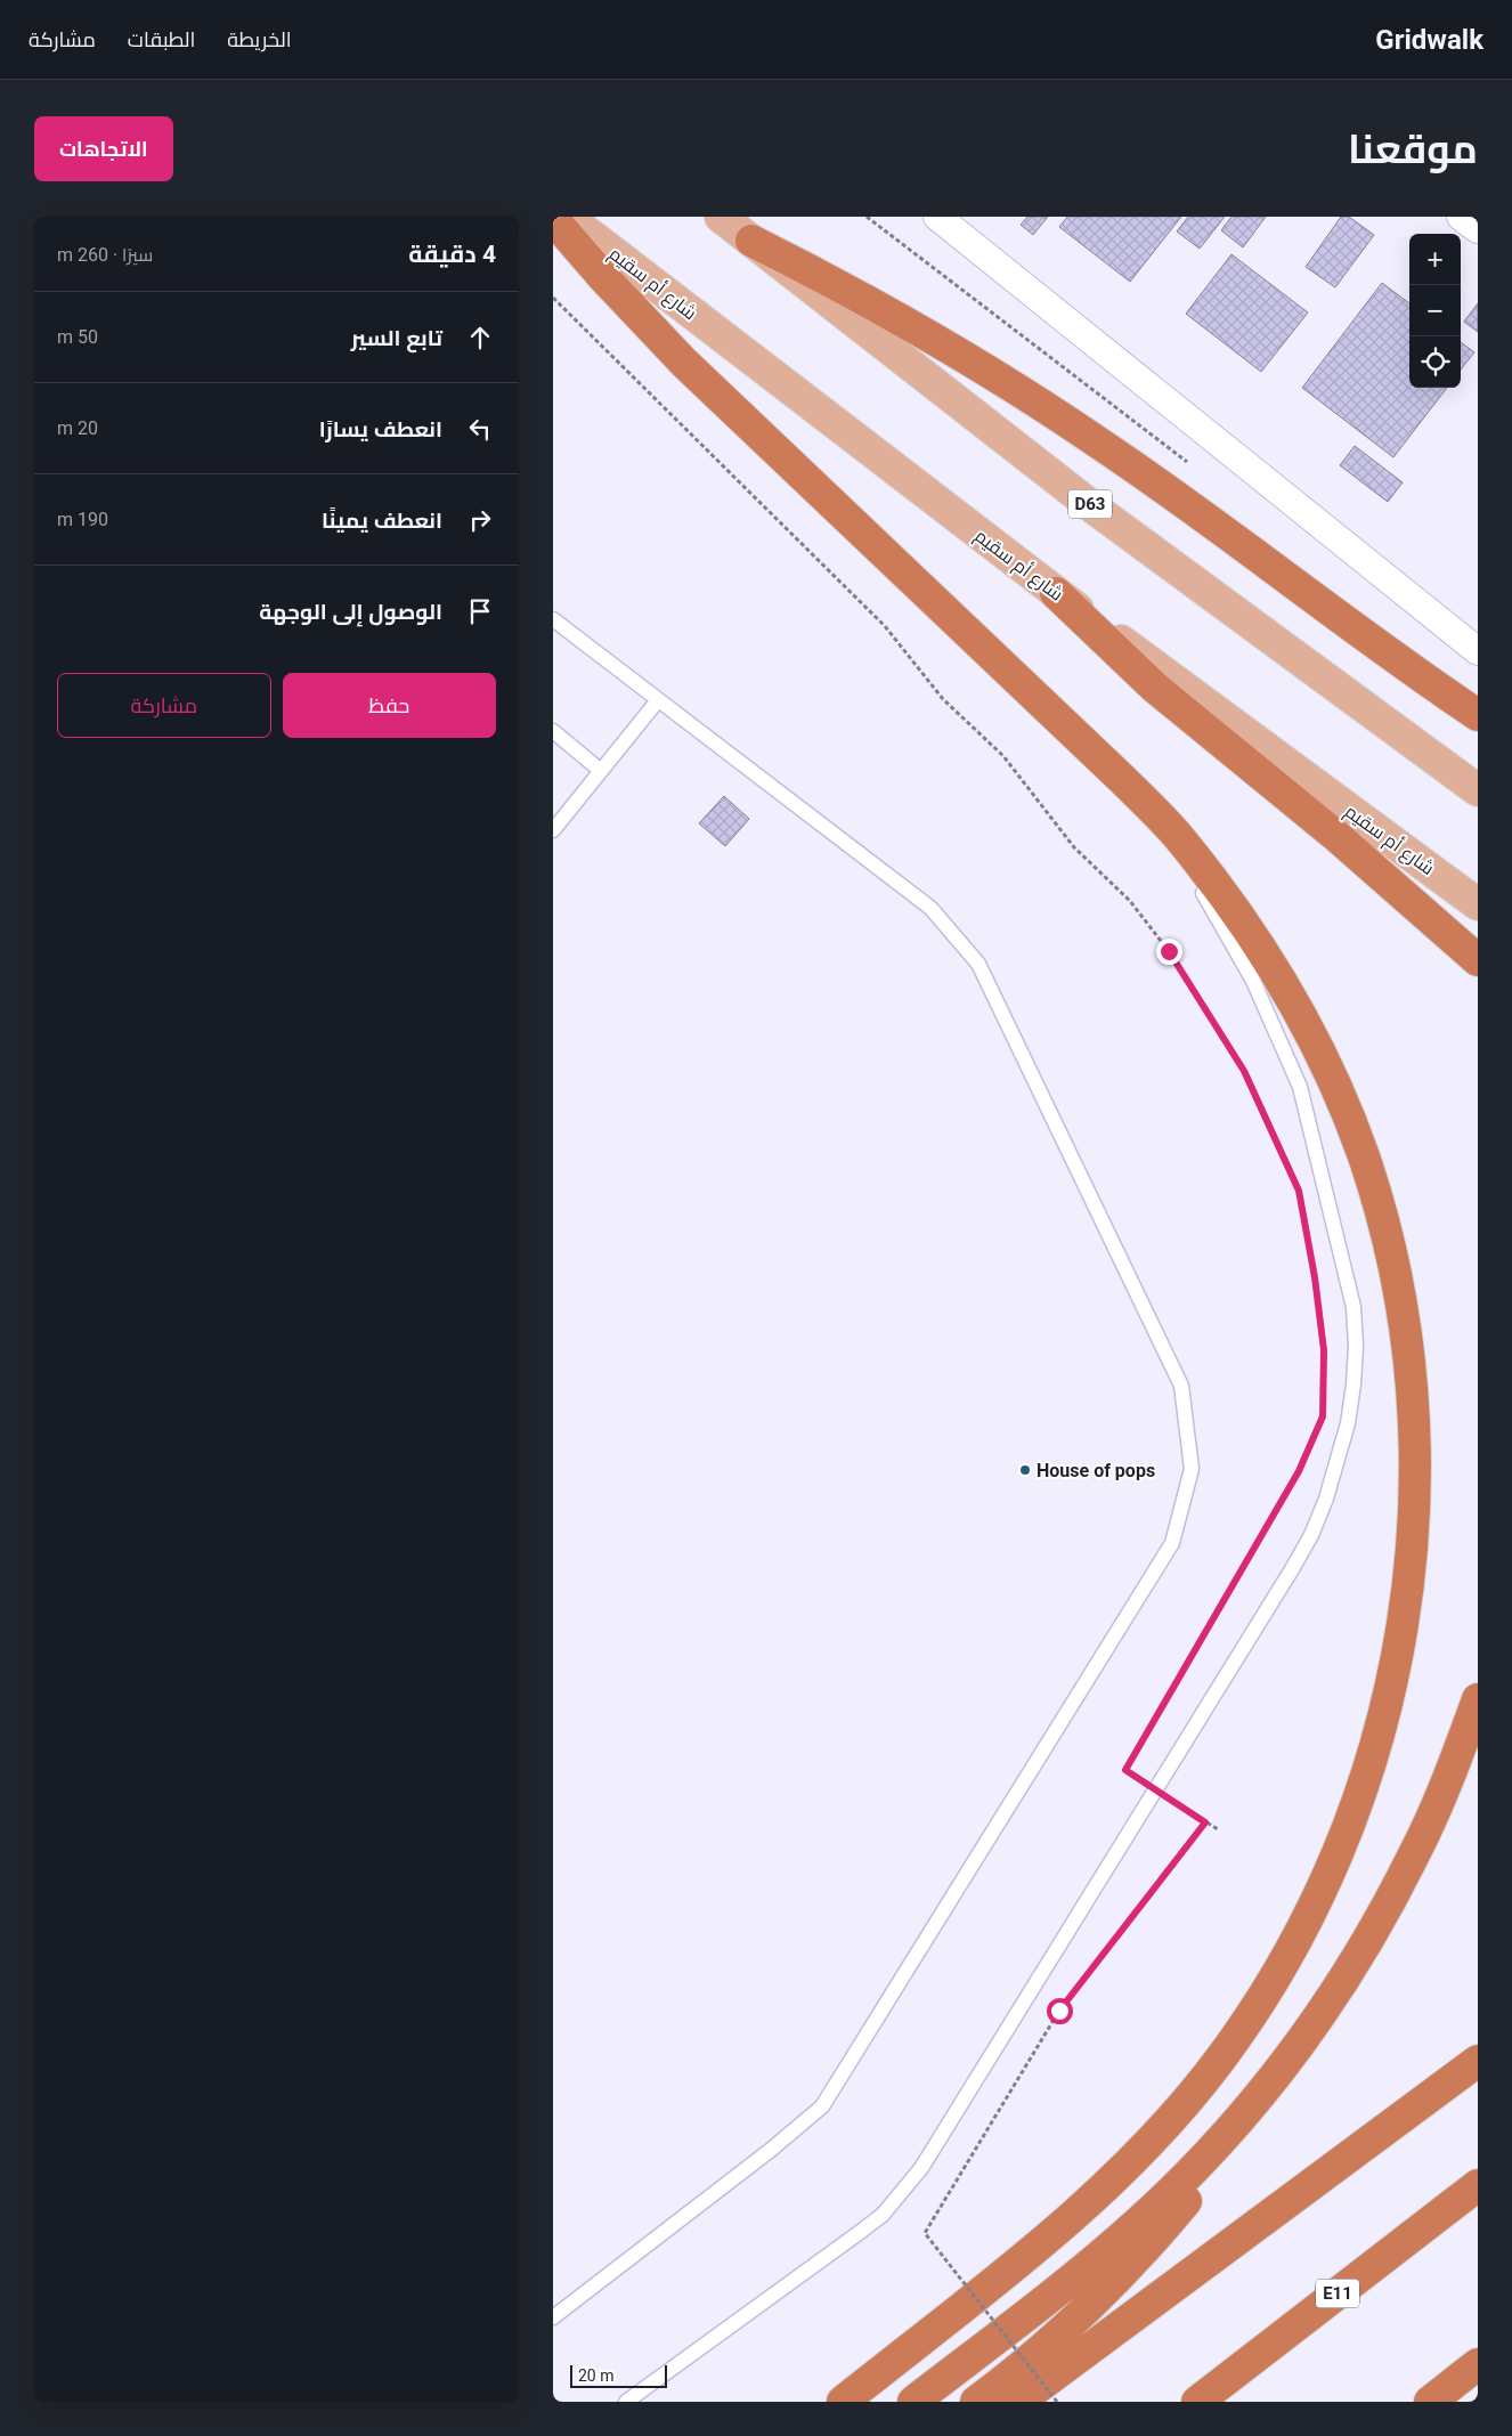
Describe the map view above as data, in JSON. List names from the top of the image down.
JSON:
{
  "streets": {
    "highway": ["E11"],
    "main road": ["شارع أم سقيم", "D63"]
  },
  "places": ["House of pops"],
  "scale_bar": "20 m",
  "page": {
    "header": "Gridwalk",
    "nav": ["الخريطة", "الطبقات", "مشاركة"],
    "title": "موقعنا",
    "buttons": [
      "الاتجاهات",
      ["حفظ", "مشاركة"]
    ],
    "heading": ["4 دقيقة", "سيرًا · 260 m"],
    "map_buttons": ["+", "−"],
    "list": [
      ["تابع السير", "50 m"],
      ["انعطف يسارًا", "20 m"],
      ["انعطف يمينًا", "190 m"],
      "الوصول إلى الوجهة"
    ],
    "scale": "20 m"
  }
}
